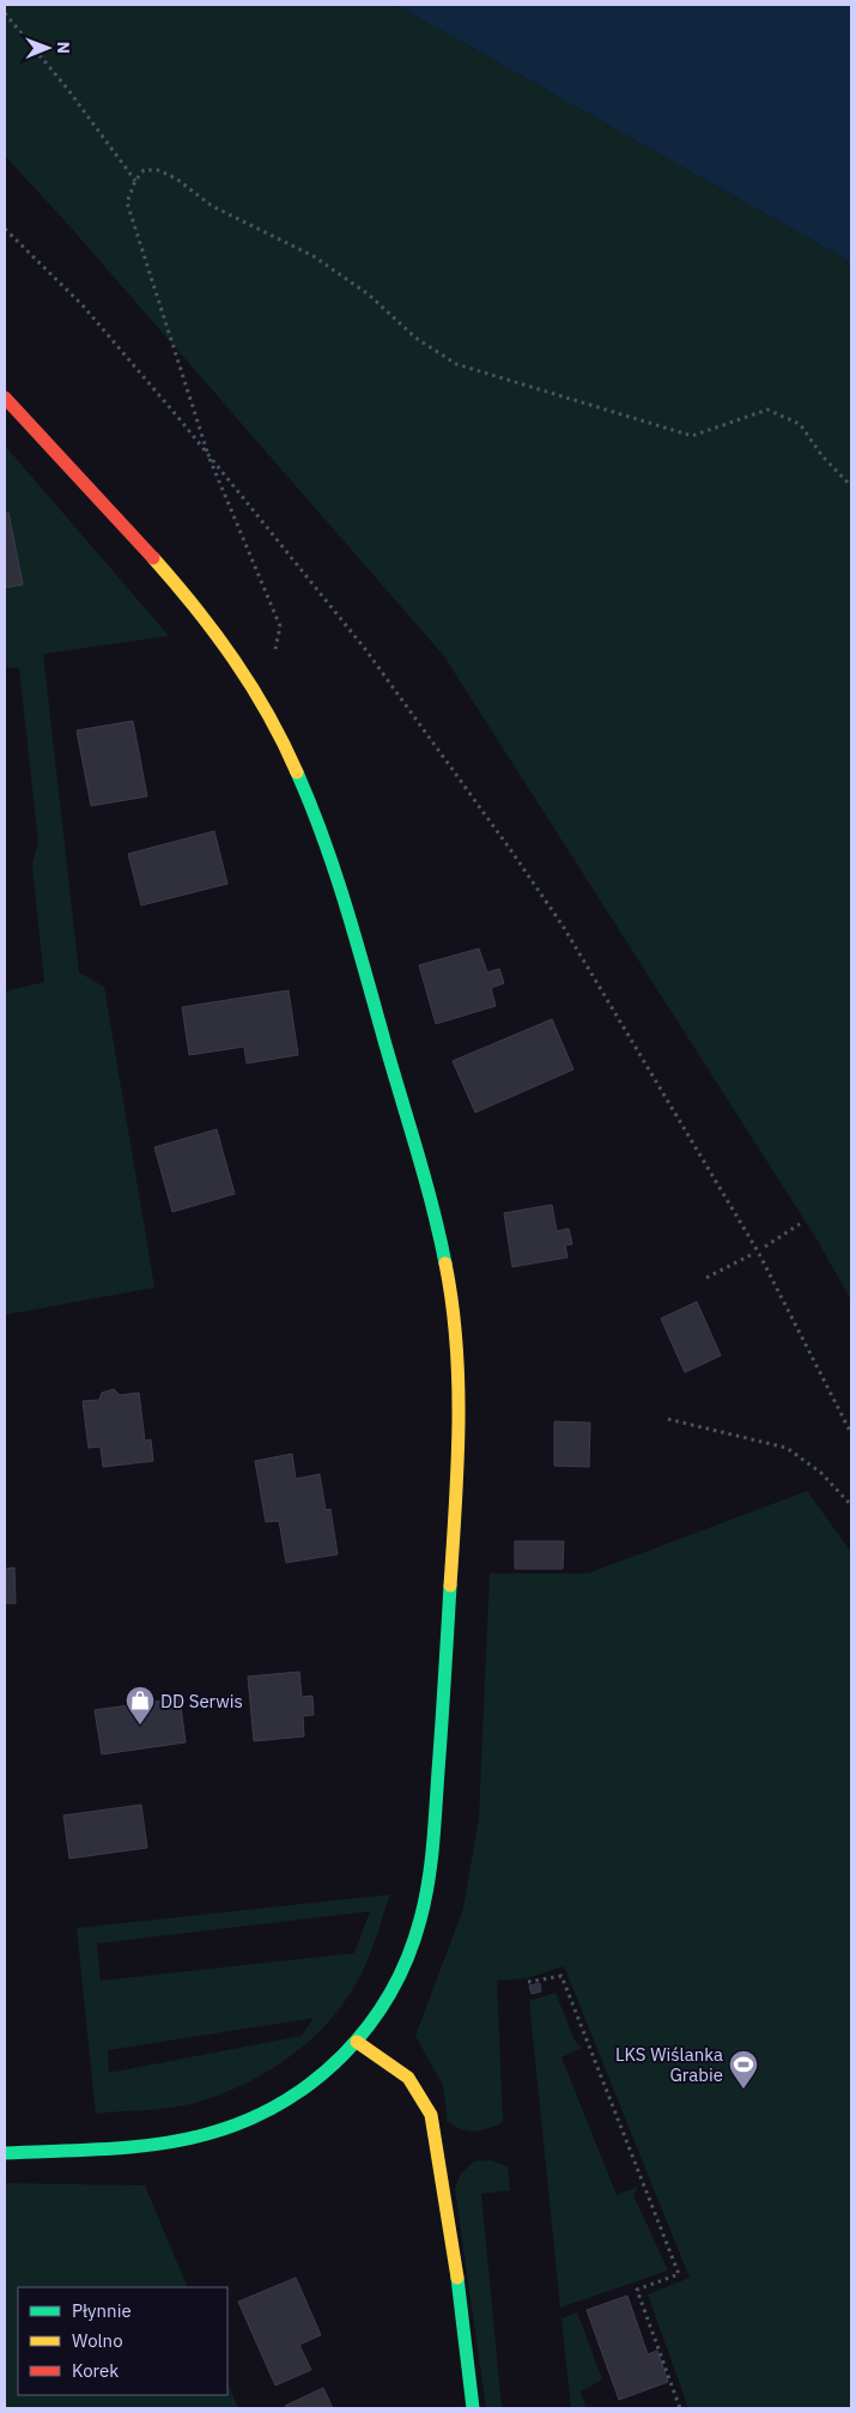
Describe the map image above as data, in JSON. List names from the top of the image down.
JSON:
{
  "places": {
    "shop": ["DD Serwis"],
    "sports": ["LKS Wiślanka Grabie"]
  },
  "legend": ["Płynnie", "Wolno", "Korek"],
  "north": "right"
}
